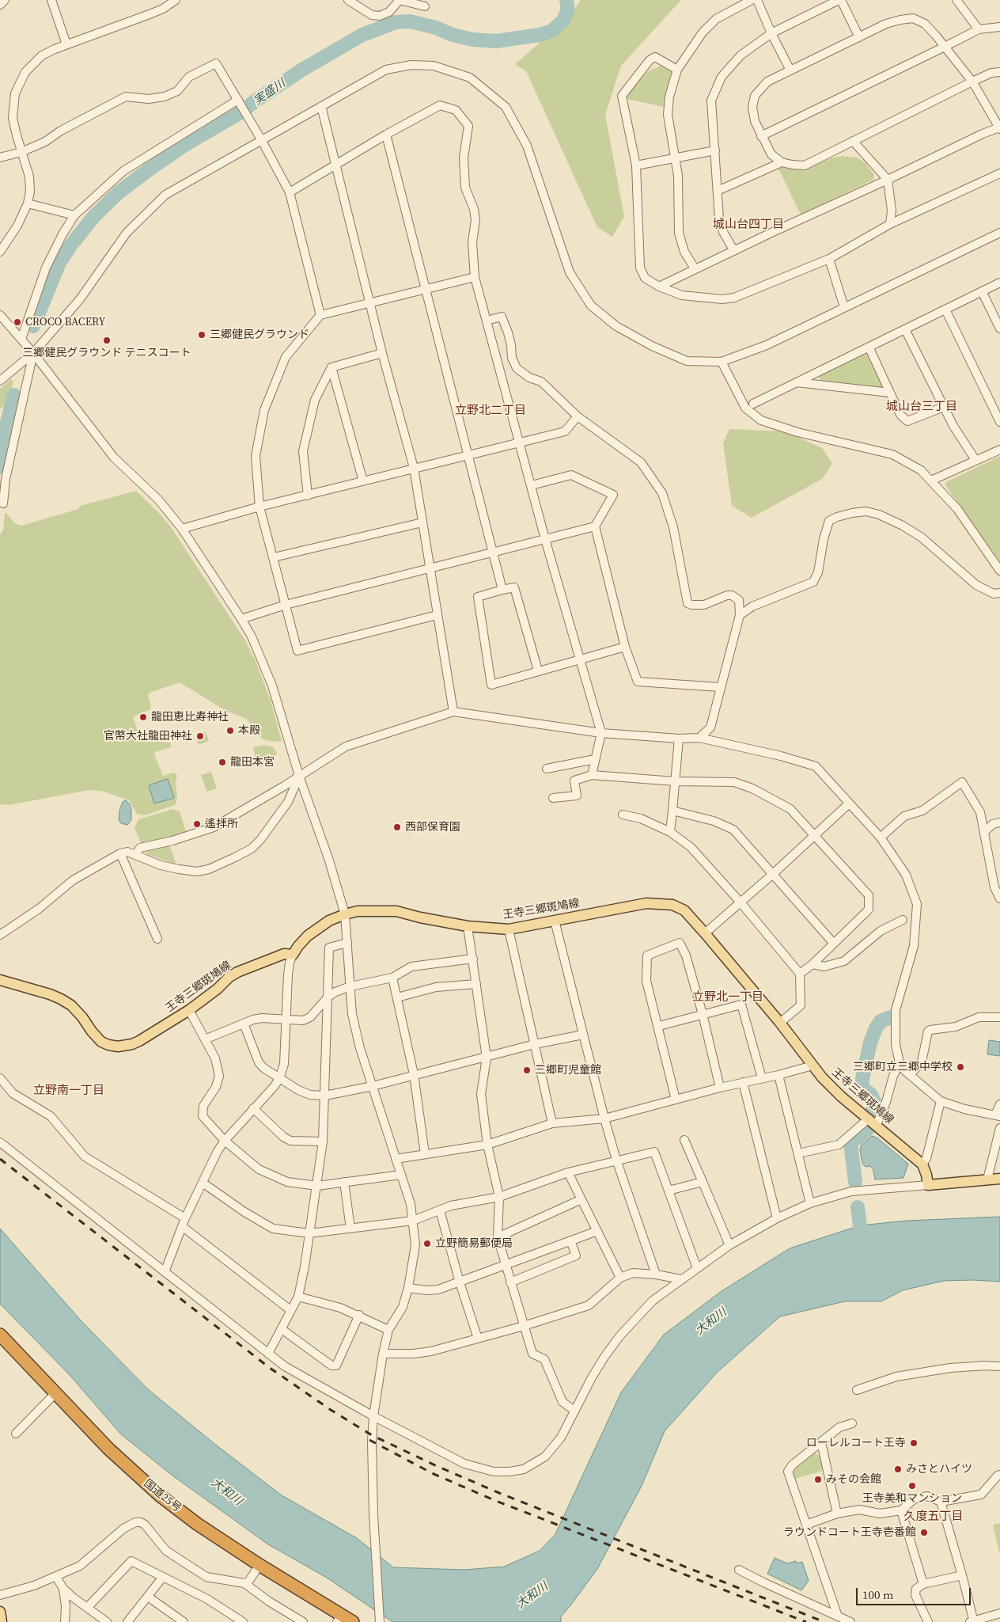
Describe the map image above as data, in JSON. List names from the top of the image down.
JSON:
{
  "streets": {
    "highway": ["国道25号"],
    "main road": ["王寺三郷斑鳩線"]
  },
  "districts": [
    "城山台四丁目",
    "城山台三丁目",
    "立野北二丁目",
    "立野北一丁目",
    "立野南一丁目",
    "久度五丁目"
  ],
  "water": ["実盛川", "大和川"],
  "places": [
    "CROCO BACERY",
    "三郷健民グラウンド",
    "三郷健民グラウンド テニスコート",
    "龍田恵比寿神社",
    "本殿",
    "官幣大社龍田神社",
    "龍田本宮",
    "遙拝所",
    "西部保育園",
    "三郷町立三郷中学校",
    "三郷町児童館",
    "立野簡易郵便局",
    "ローレルコート王寺",
    "みさとハイツ",
    "みその会館",
    "王寺美和マンション",
    "ラウンドコート王寺壱番館"
  ],
  "scale_bar": "100 m"
}
